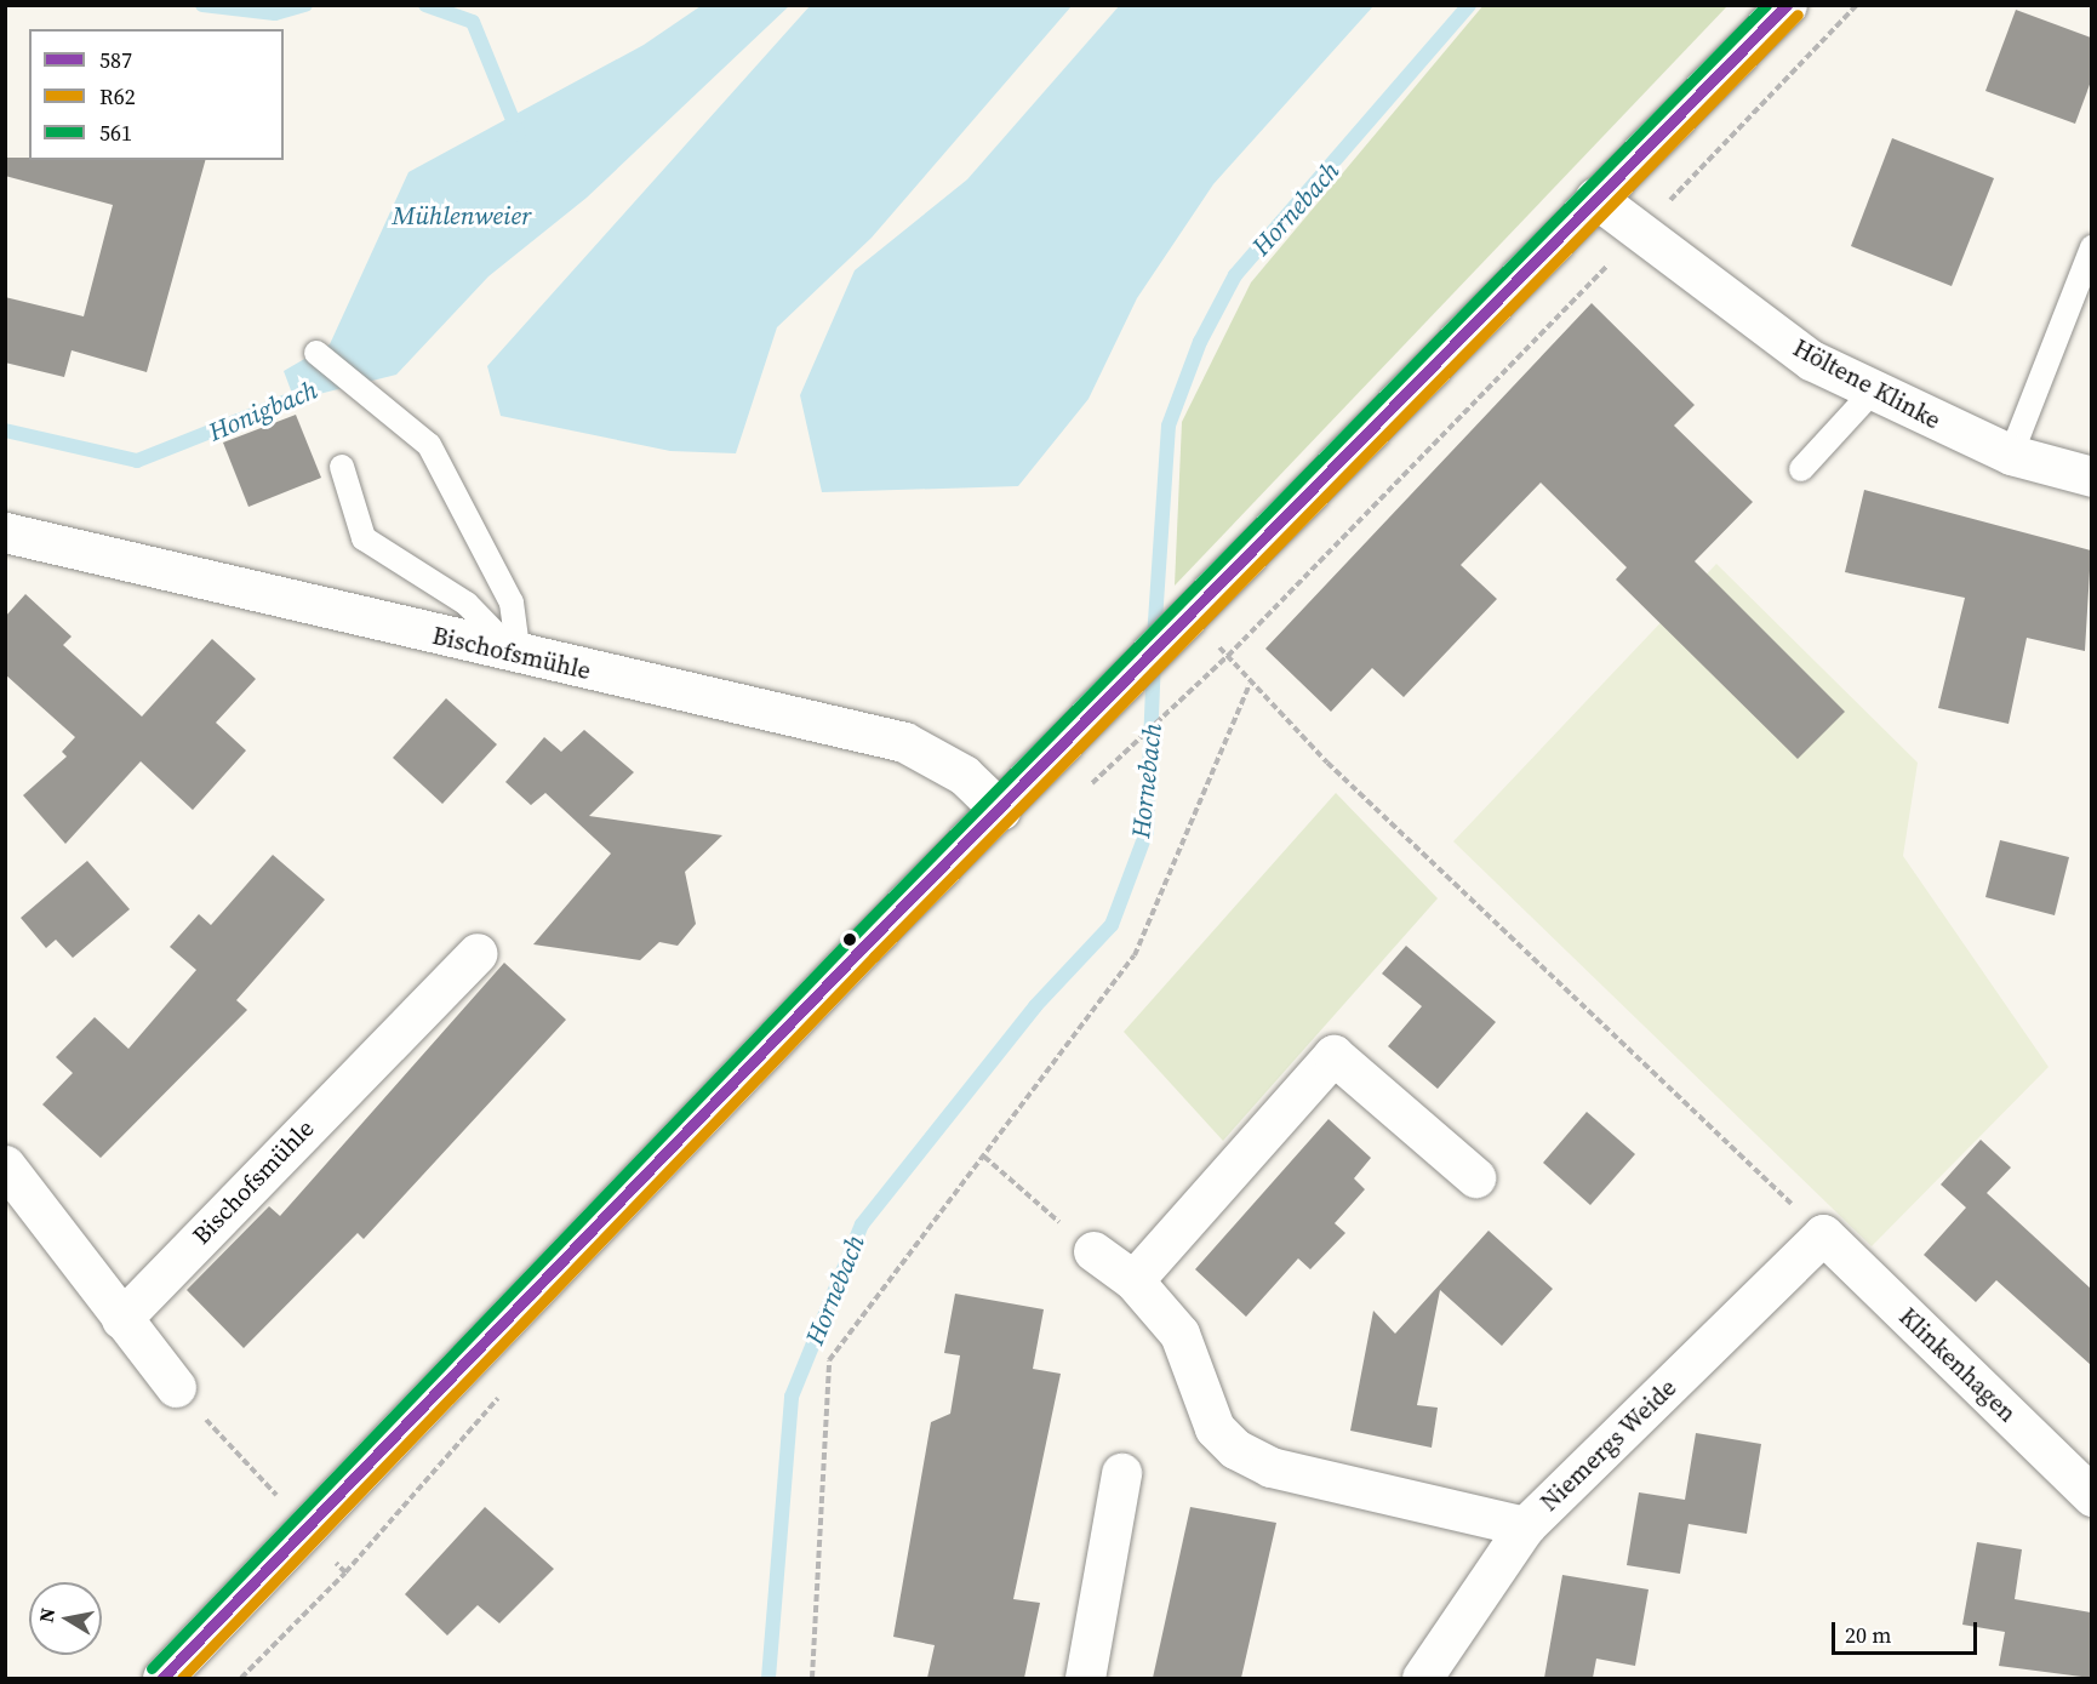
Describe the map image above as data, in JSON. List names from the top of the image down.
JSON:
{
  "streets": {
    "street": [
      "Höltene Klinke",
      "Bischofsmühle",
      "Klinkenhagen",
      "Niemergs Weide"
    ]
  },
  "crossings": [
    ["Klinkenhagen", "Niemergs Weide"]
  ],
  "water": ["Hornebach", "Mühlenweier", "Honigbach"],
  "lines": ["transit line 587", "transit line 561", "transit line R62"],
  "legend": ["587", "R62", "561"],
  "scale_bar": "20 m",
  "north": "left"
}
